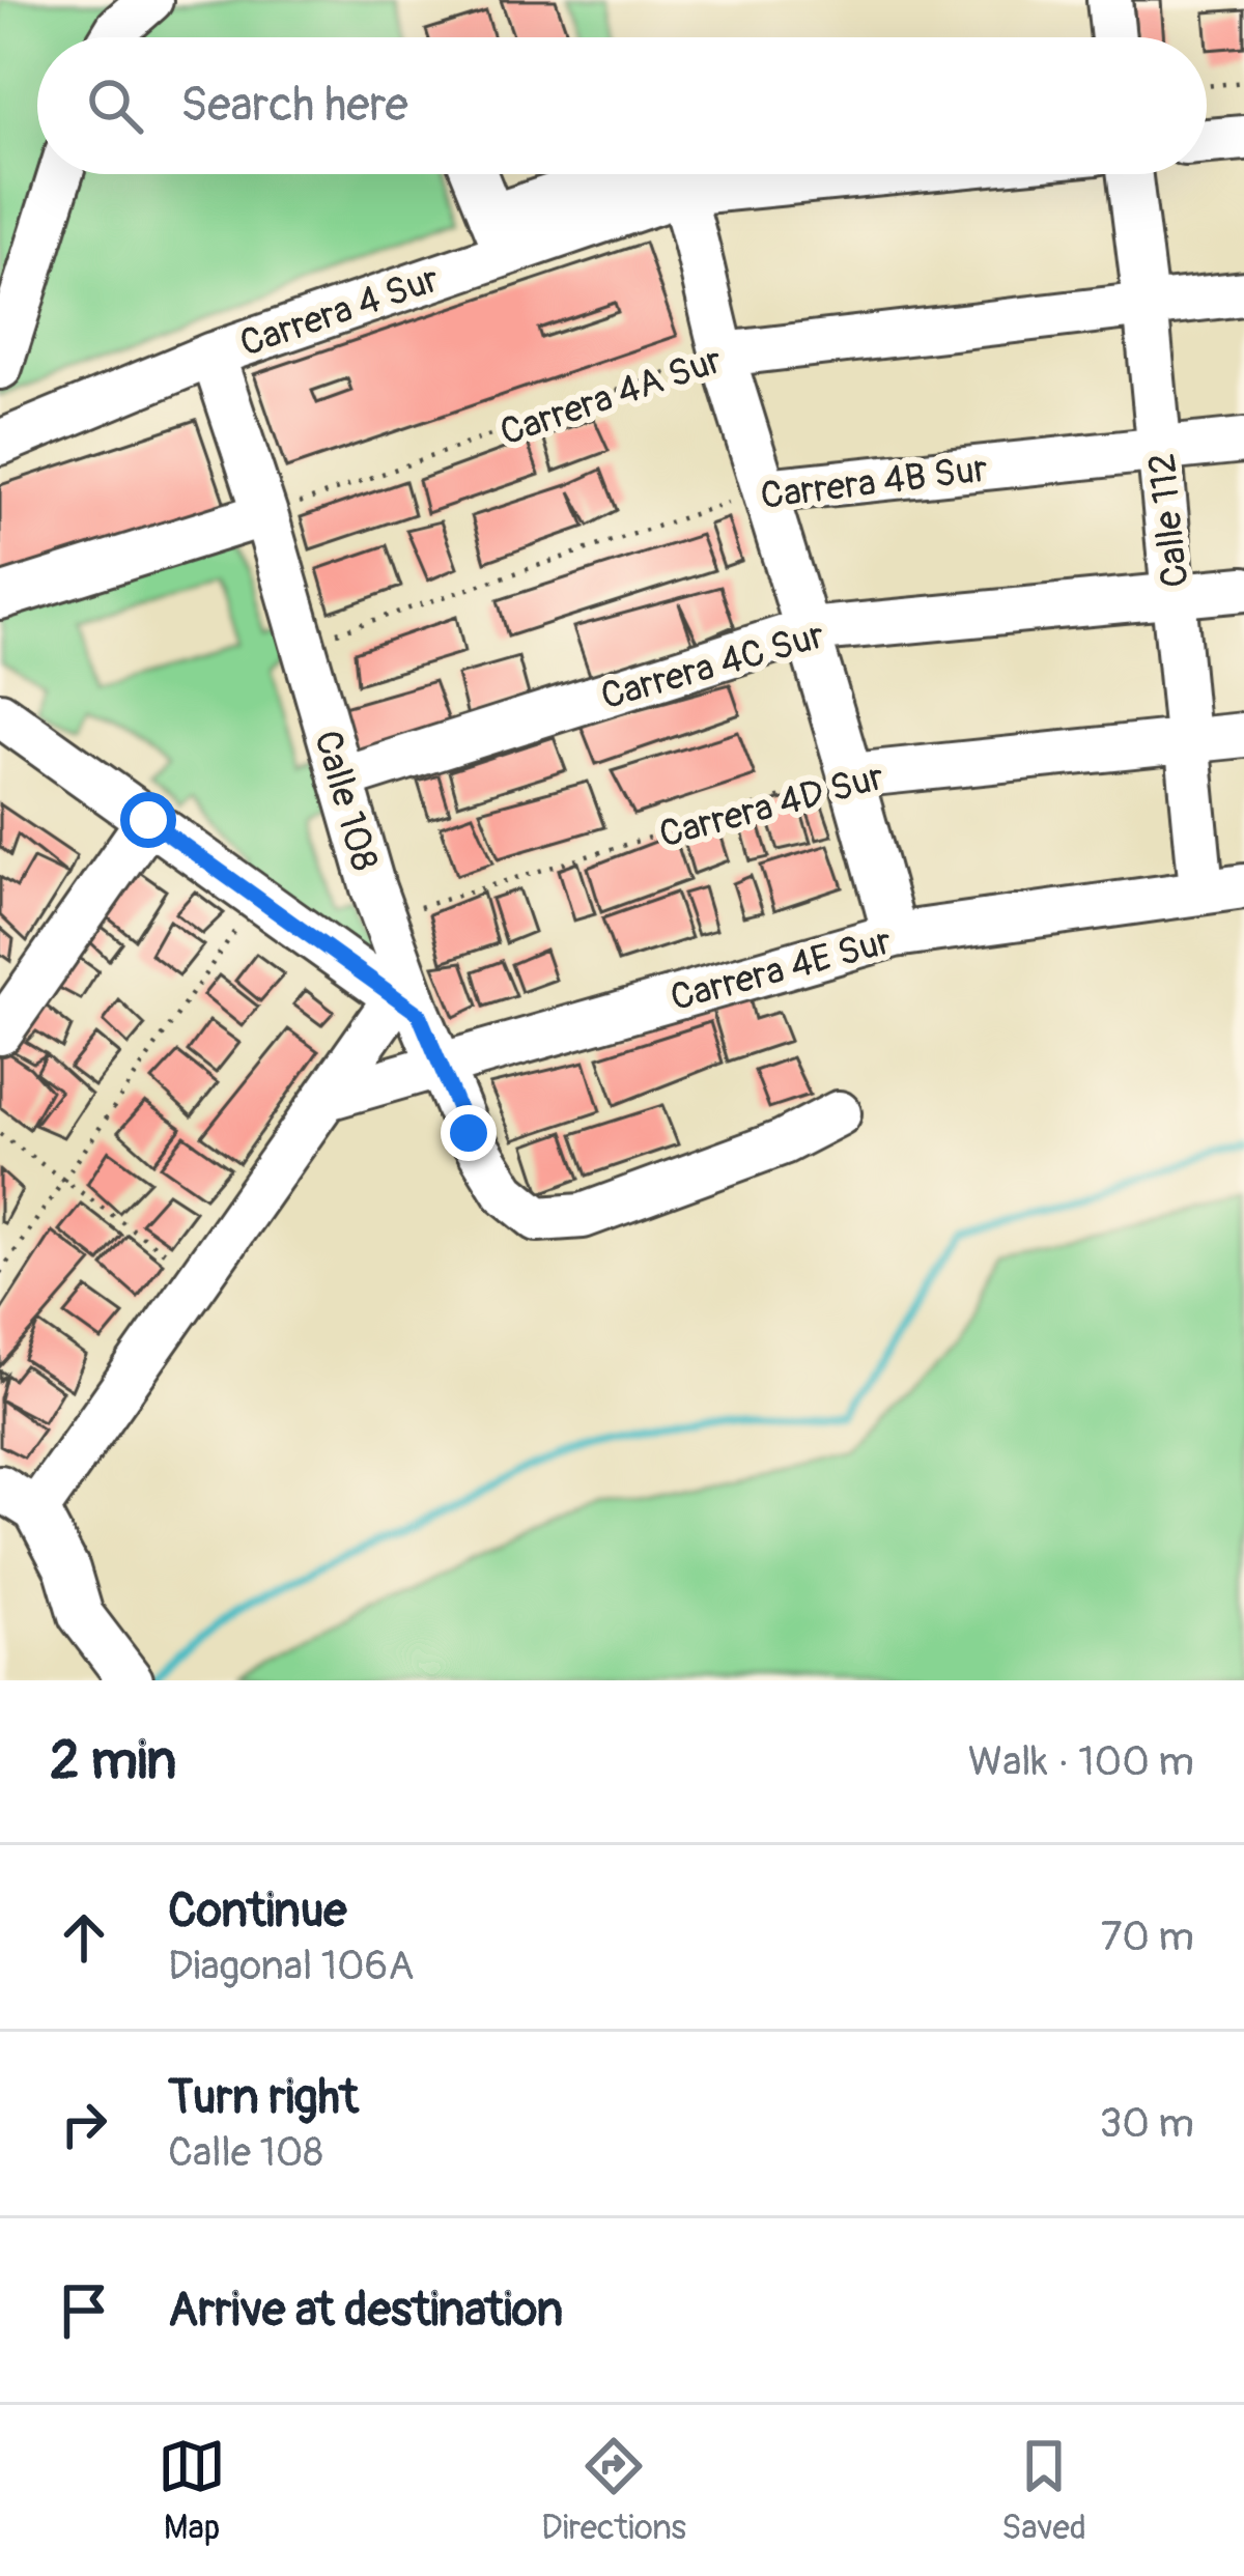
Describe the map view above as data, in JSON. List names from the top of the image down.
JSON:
{
  "streets": {
    "street": [
      "Carrera 4 Sur",
      "Carrera 4A Sur",
      "Carrera 4B Sur",
      "Calle 112",
      "Carrera 4C Sur",
      "Calle 108",
      "Carrera 4D Sur",
      "Carrera 4E Sur"
    ]
  },
  "crossings": [
    ["Carrera 4 Sur", "Calle 108"],
    ["Carrera 4A Sur", "Calle 112"],
    ["Carrera 4A Sur", "Calle 108"],
    ["Carrera 4B Sur", "Calle 112"],
    ["Carrera 4B Sur", "Calle 108"],
    ["Calle 112", "Carrera 4C Sur"],
    ["Calle 112", "Carrera 4D Sur"],
    ["Calle 112", "Carrera 4E Sur"],
    ["Carrera 4C Sur", "Calle 108"],
    ["Calle 108", "Carrera 4D Sur"],
    ["Calle 108", "Carrera 4E Sur"]
  ],
  "page": {
    "search": "Search here",
    "heading": ["2 min", "Walk · 100 m"],
    "list": [
      ["Continue", "Diagonal 106A", "70 m"],
      ["Turn right", "Calle 108", "30 m"],
      "Arrive at destination"
    ],
    "nav": ["Map", "Directions", "Saved"]
  }
}
